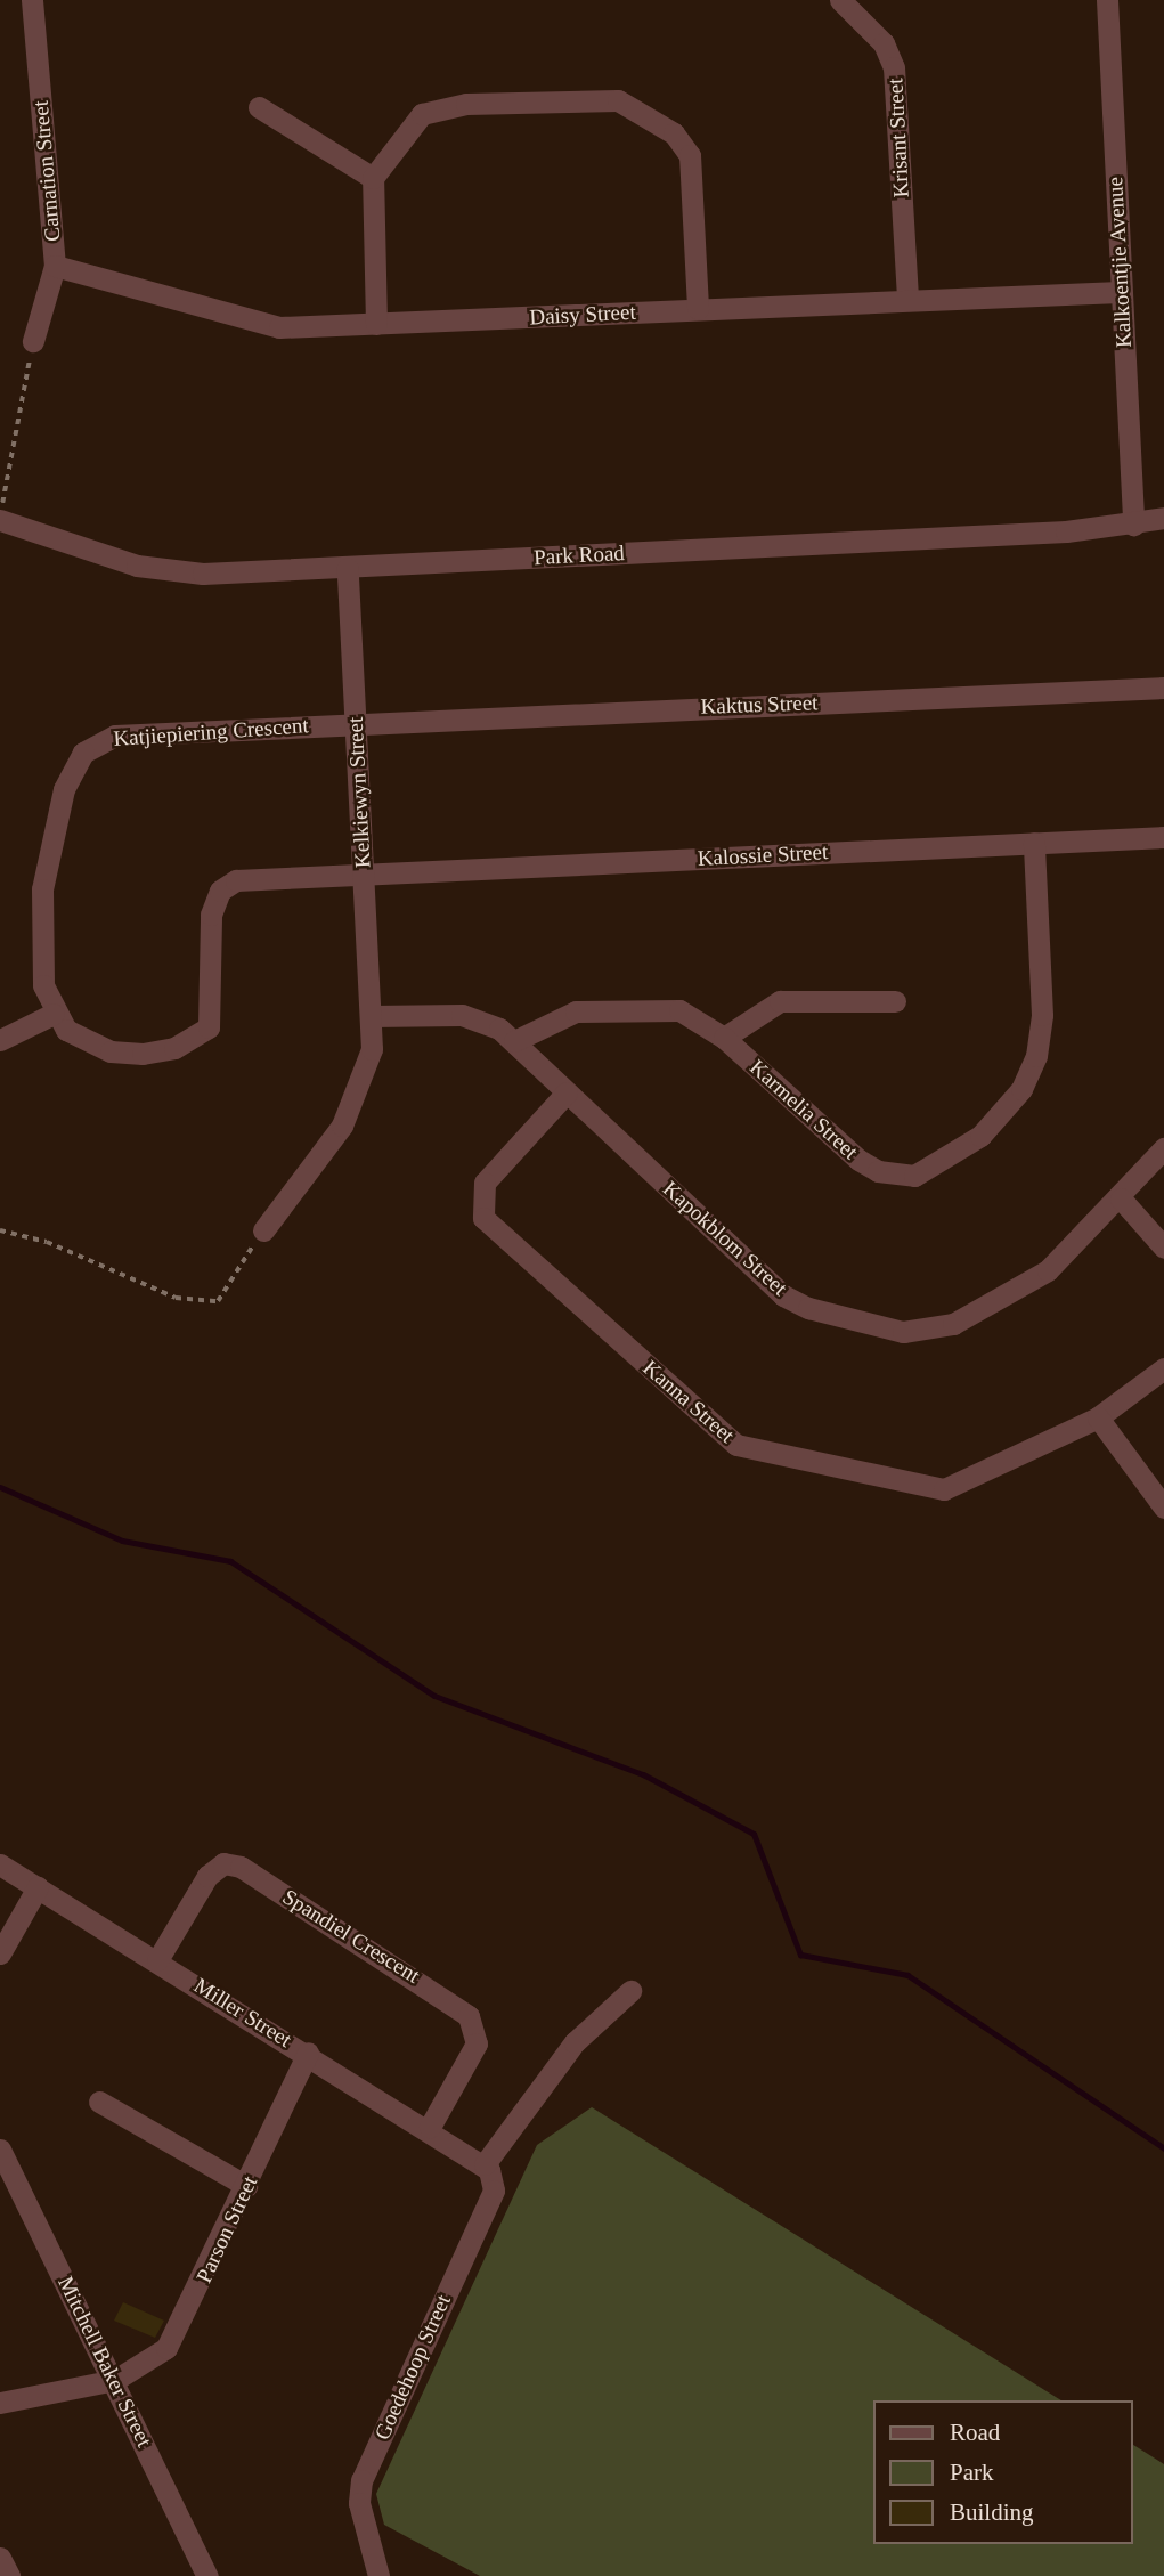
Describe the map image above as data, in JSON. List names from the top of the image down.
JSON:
{
  "streets": {
    "street": [
      "Krisant Street",
      "Carnation Street",
      "Kalkoentjie Avenue",
      "Daisy Street",
      "Park Road",
      "Kaktus Street",
      "Katjiepiering Crescent",
      "Kelkiewyn Street",
      "Kalossie Street",
      "Karmelia Street",
      "Kapokblom Street",
      "Kanna Street",
      "Spandiel Crescent",
      "Miller Street",
      "Parson Street",
      "Mitchell Baker Street",
      "Goedehoop Street"
    ]
  },
  "crossings": [
    ["Krisant Street", "Daisy Street"],
    ["Carnation Street", "Daisy Street"],
    ["Kalkoentjie Avenue", "Daisy Street"],
    ["Kalkoentjie Avenue", "Park Road"],
    ["Park Road", "Kelkiewyn Street"],
    ["Kaktus Street", "Katjiepiering Crescent"],
    ["Kaktus Street", "Kelkiewyn Street"],
    ["Katjiepiering Crescent", "Kelkiewyn Street"],
    ["Kelkiewyn Street", "Kalossie Street"],
    ["Kelkiewyn Street", "Kapokblom Street"],
    ["Kalossie Street", "Karmelia Street"],
    ["Karmelia Street", "Kapokblom Street"],
    ["Kapokblom Street", "Kanna Street"],
    ["Spandiel Crescent", "Miller Street"],
    ["Miller Street", "Parson Street"],
    ["Miller Street", "Goedehoop Street"],
    ["Parson Street", "Mitchell Baker Street"]
  ],
  "legend": ["Road", "Park", "Building"]
}
